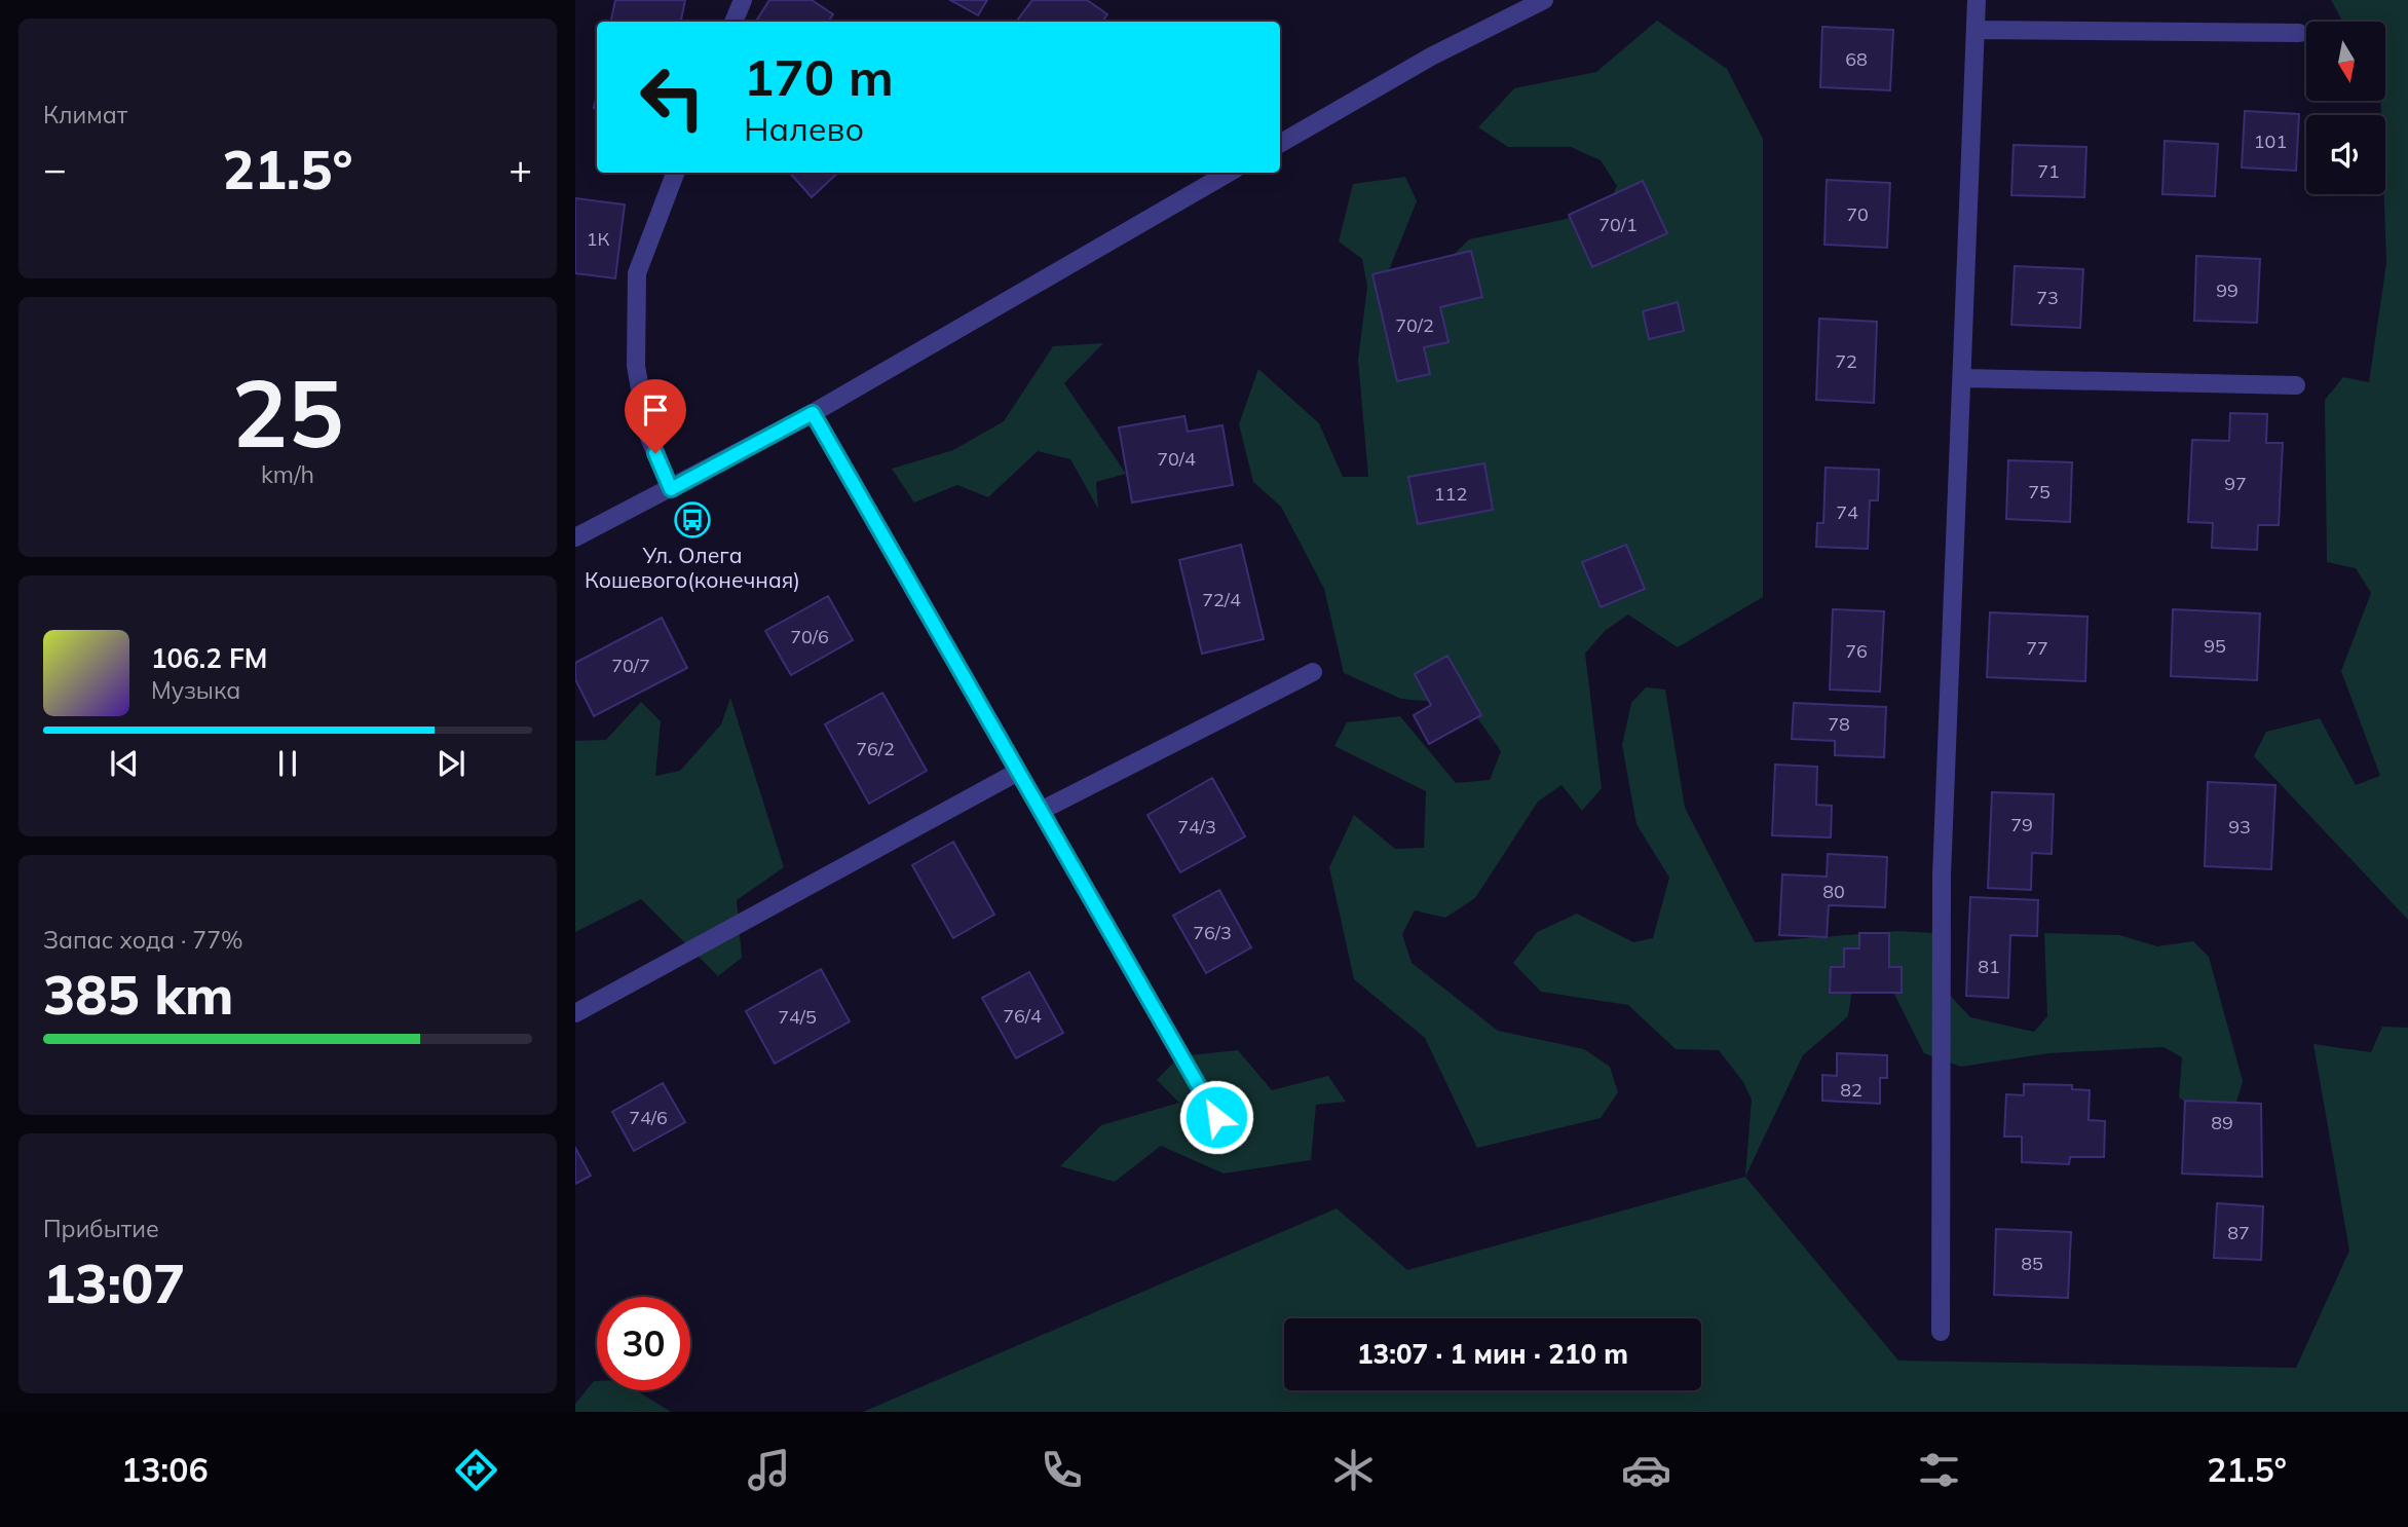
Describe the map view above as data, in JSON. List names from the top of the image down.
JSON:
{
  "places": {
    "bus stop": ["Ул. Олега Кошевого(конечная)"]
  },
  "house_numbers": [
    "68",
    "101",
    "71",
    "70",
    "70/1",
    "1К",
    "99",
    "73",
    "70/2",
    "72",
    "70/4",
    "97",
    "75",
    "112",
    "74",
    "72/4",
    "70/6",
    "95",
    "77",
    "76",
    "70/7",
    "78",
    "76/2",
    "79",
    "74/3",
    "93",
    "80",
    "76/3",
    "81",
    "76/4",
    "74/5",
    "82",
    "74/6",
    "89",
    "87",
    "85"
  ],
  "north": "bottom",
  "page": {
    "tile": [
      "Климат",
      ["25", "km/h"],
      ["Запас хода · 77%", "385 km"],
      ["Прибытие", "13:07"]
    ],
    "turn": ["170 m", "Налево"],
    "heat": ["−", "21.5°", "+"],
    "song": ["106.2 FM", "Музыка"],
    "limit": "30",
    "trip": "13:07 · 1 мин · 210 m",
    "tabs": ["13:06", "21.5°"]
  }
}
